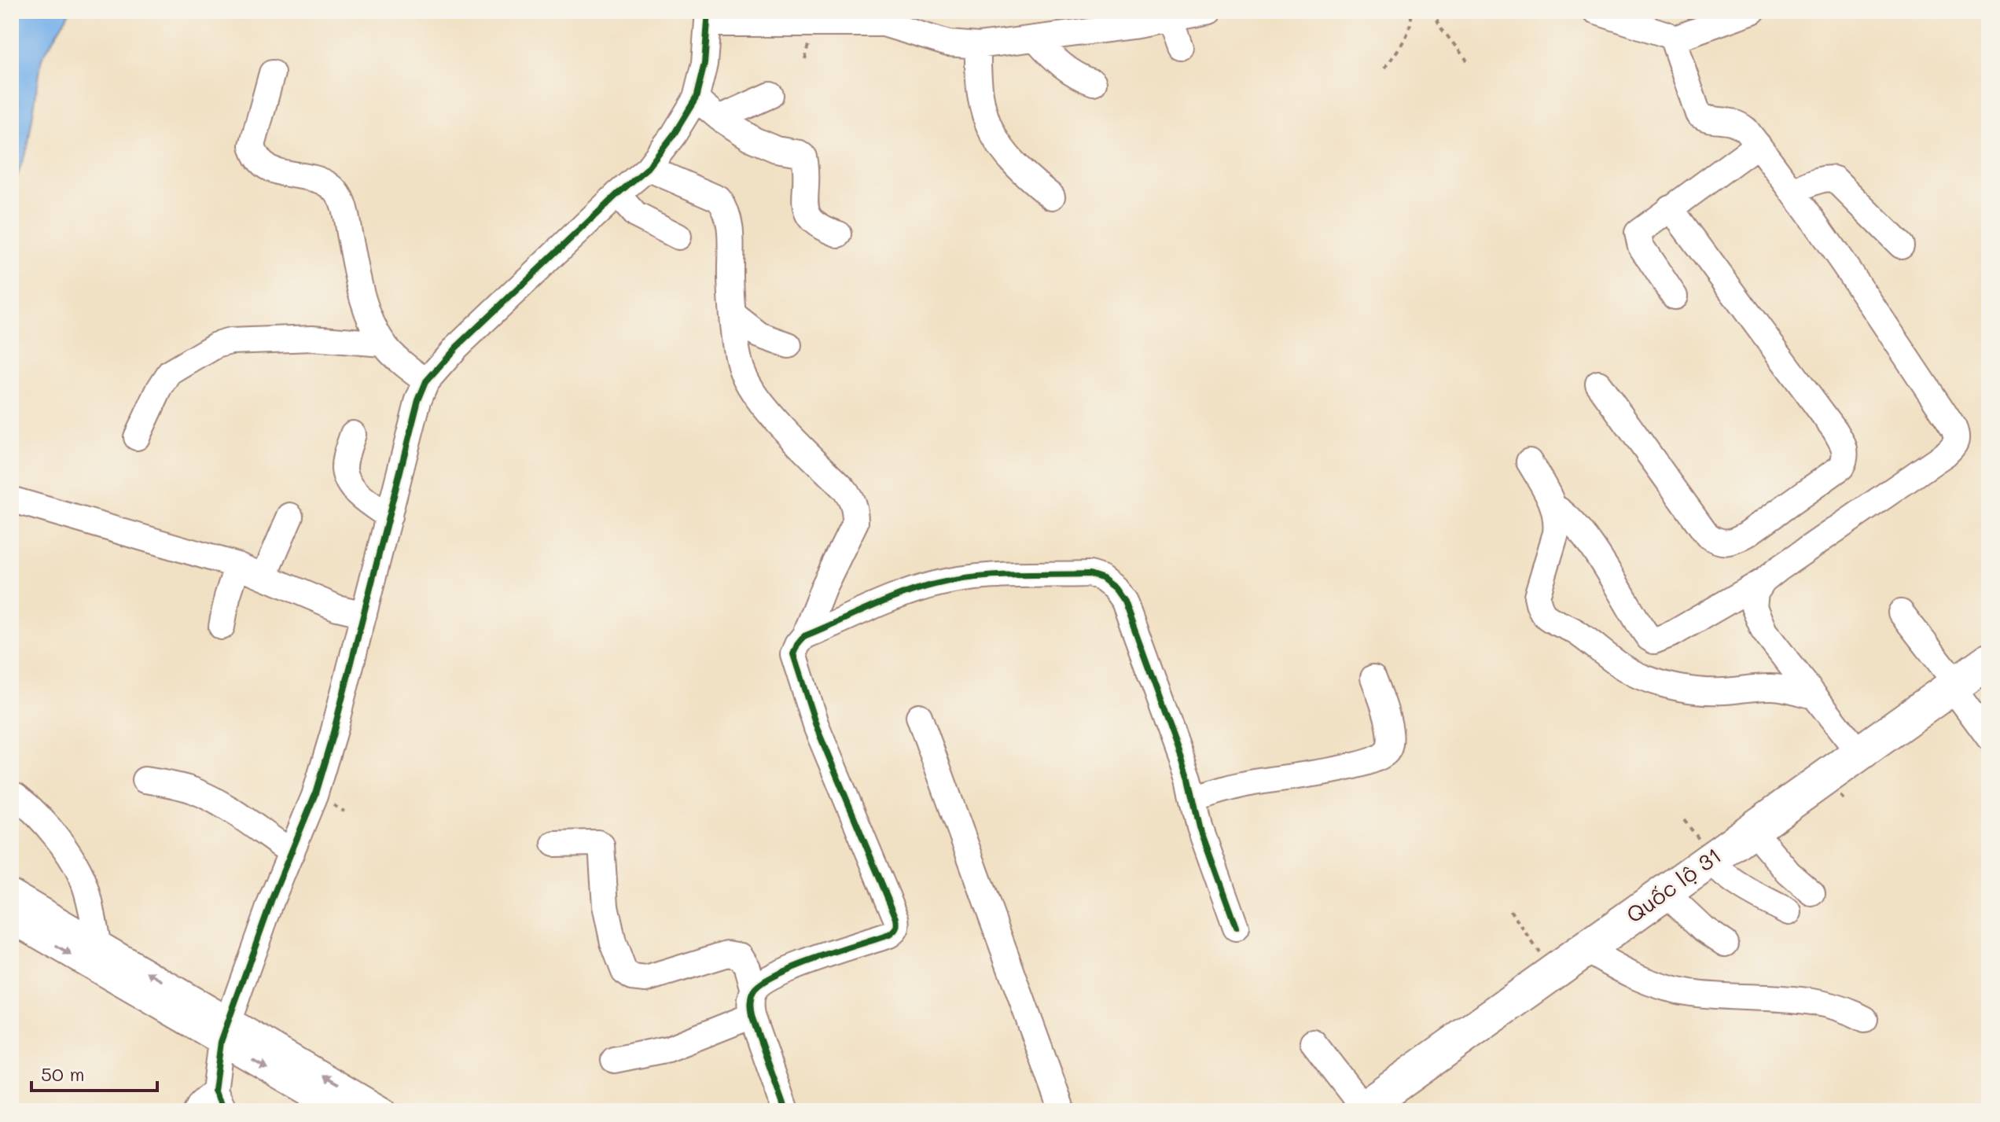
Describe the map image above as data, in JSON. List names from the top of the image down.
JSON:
{
  "streets": {
    "highway": ["Quốc lộ 31"]
  },
  "scale_bar": "50 m"
}
